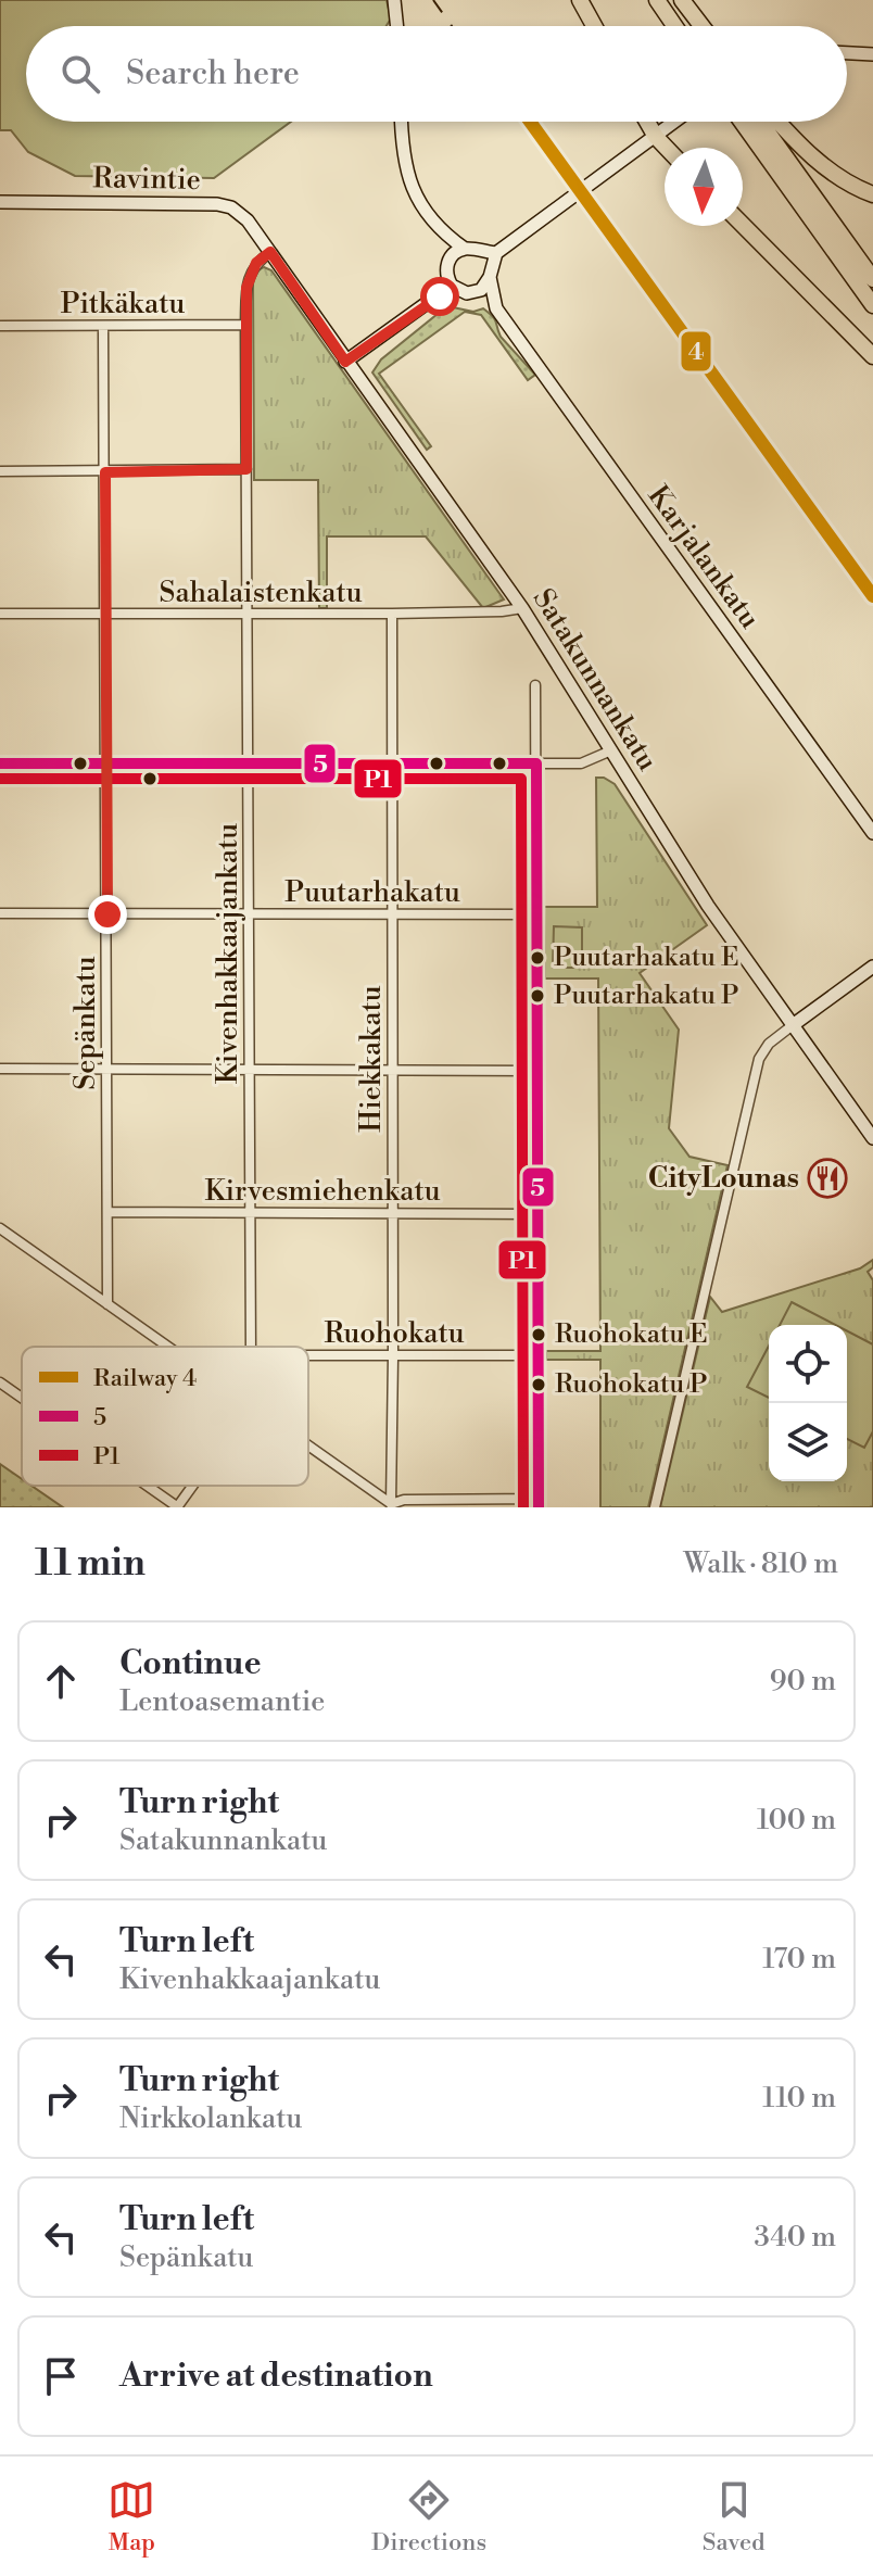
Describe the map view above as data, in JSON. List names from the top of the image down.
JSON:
{
  "streets": {
    "main road": ["Ravintie", "Karjalankatu", "Satakunnankatu"],
    "street": [
      "Pitkäkatu",
      "Sahalaistenkatu",
      "Puutarhakatu",
      "Kivenhakkaajankatu",
      "Sepänkatu",
      "Hiekkakatu",
      "Kirvesmiehenkatu",
      "Ruohokatu"
    ]
  },
  "crossings": [
    ["Ravintie", "Satakunnankatu"],
    ["Ravintie", "Kivenhakkaajankatu"],
    ["Pitkäkatu", "Kivenhakkaajankatu"],
    ["Pitkäkatu", "Sepänkatu"],
    ["Sahalaistenkatu", "Satakunnankatu"],
    ["Sahalaistenkatu", "Kivenhakkaajankatu"],
    ["Sahalaistenkatu", "Sepänkatu"],
    ["Sahalaistenkatu", "Hiekkakatu"],
    ["Satakunnankatu", "Kivenhakkaajankatu"],
    ["Puutarhakatu", "Kivenhakkaajankatu"],
    ["Puutarhakatu", "Sepänkatu"],
    ["Puutarhakatu", "Hiekkakatu"],
    ["Kivenhakkaajankatu", "Kirvesmiehenkatu"],
    ["Sepänkatu", "Kirvesmiehenkatu"],
    ["Hiekkakatu", "Kirvesmiehenkatu"],
    ["Hiekkakatu", "Ruohokatu"]
  ],
  "places": {
    "other": [
      "Puutarhakatu E",
      "Puutarhakatu P",
      "Ruohokatu E",
      "Ruohokatu P"
    ],
    "restaurant": ["CityLounas"]
  },
  "lines": ["rail line 4", "transit line 5", "transit line P1"],
  "legend": ["Railway 4", "5", "P1"],
  "north": "bottom",
  "page": {
    "search": "Search here",
    "heading": ["11 min", "Walk · 810 m"],
    "list": [
      ["Continue", "Lentoasemantie", "90 m"],
      ["Turn right", "Satakunnankatu", "100 m"],
      ["Turn left", "Kivenhakkaajankatu", "170 m"],
      ["Turn right", "Nirkkolankatu", "110 m"],
      ["Turn left", "Sepänkatu", "340 m"],
      "Arrive at destination"
    ],
    "nav": ["Map", "Directions", "Saved"]
  }
}
